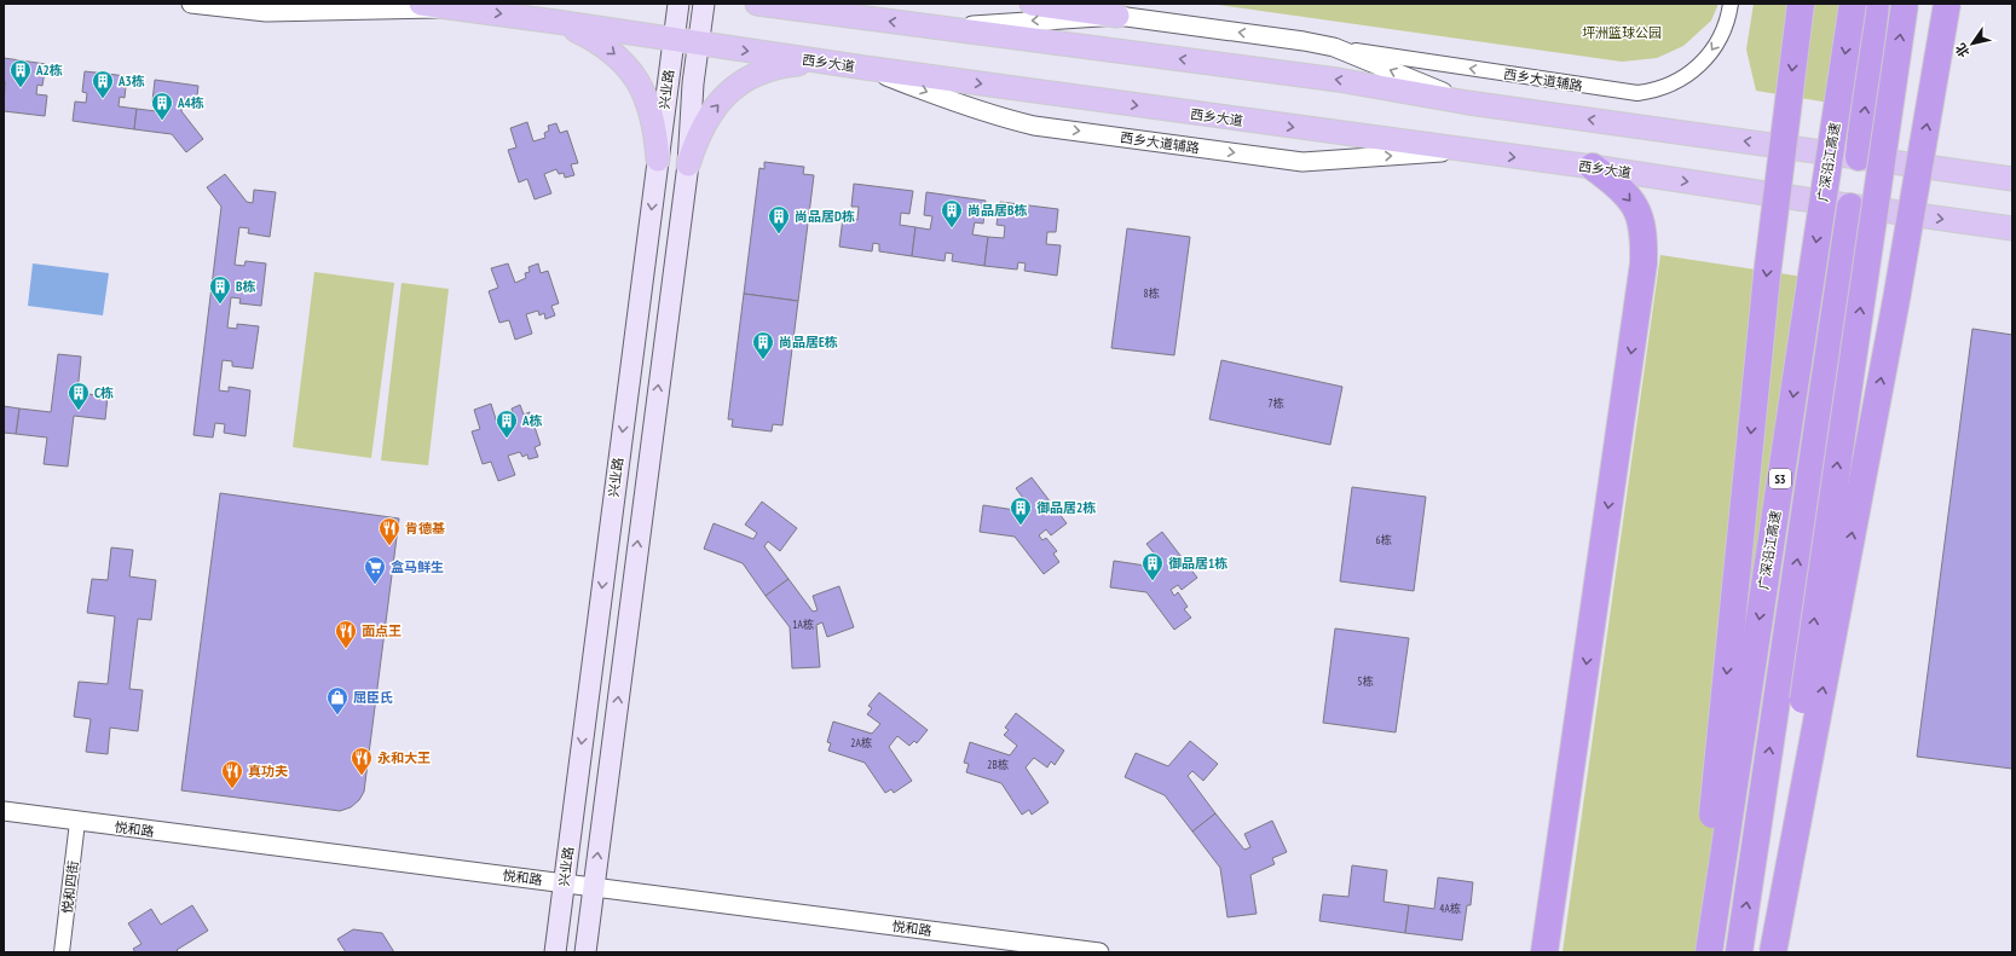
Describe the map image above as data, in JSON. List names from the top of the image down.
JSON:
{
  "streets": {
    "highway": ["广深沿江高速", "S3"],
    "main road": ["西乡大道", "兴业路"],
    "street": ["西乡大道辅路", "悦和路", "悦和四街"]
  },
  "crossings": [
    ["西乡大道", "西乡大道辅路"],
    ["西乡大道", "兴业路"],
    ["兴业路", "悦和路"],
    ["悦和路", "悦和四街"]
  ],
  "parks": ["坪洲篮球公园"],
  "places": {
    "building": [
      "A2栋",
      "A3栋",
      "A4栋",
      "尚品居B栋",
      "尚品居D栋",
      "B栋",
      "尚品居E栋",
      "C栋",
      "A栋",
      "御品居2栋",
      "御品居1栋"
    ],
    "restaurant": [
      "肯德基",
      "面点王",
      "永和大王",
      "真功夫"
    ],
    "supermarket": ["盒马鲜生"],
    "shop": ["屈臣氏"]
  },
  "house_numbers": [
    "8栋",
    "7栋",
    "6栋",
    "1A栋",
    "5栋",
    "2A栋",
    "2B栋",
    "4A栋"
  ],
  "north": "bottom left"
}
